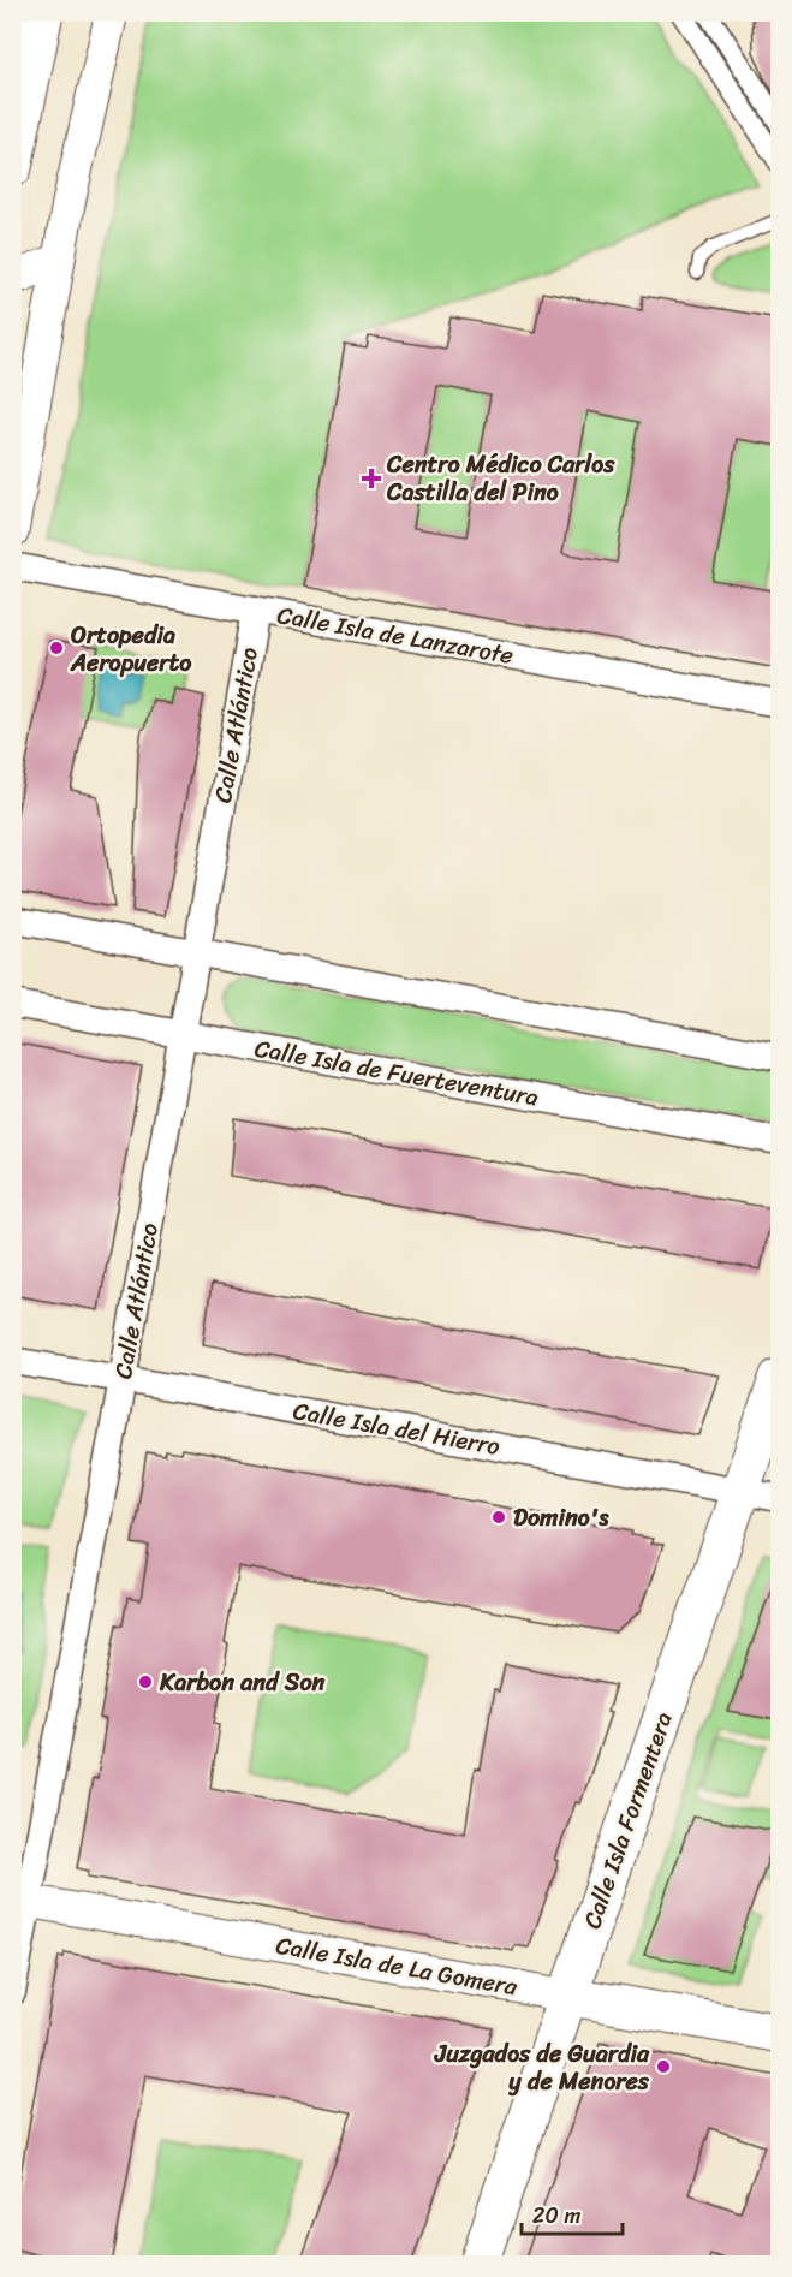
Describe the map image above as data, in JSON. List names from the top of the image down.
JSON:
{
  "streets": {
    "main road": ["Calle Isla Formentera", "Calle Isla de La Gomera"],
    "street": [
      "Calle Isla de Lanzarote",
      "Calle Atlántico",
      "Calle Isla de Fuerteventura",
      "Calle Isla del Hierro"
    ]
  },
  "crossings": [
    ["Calle Isla de Lanzarote", "Calle Atlántico"],
    ["Calle Atlántico", "Calle Isla de Fuerteventura"],
    ["Calle Atlántico", "Calle Isla del Hierro"],
    ["Calle Atlántico", "Calle Isla de La Gomera"],
    ["Calle Isla del Hierro", "Calle Isla Formentera"],
    ["Calle Isla Formentera", "Calle Isla de La Gomera"]
  ],
  "places": {
    "health": ["Centro Médico Carlos Castilla del Pino"],
    "other": [
      "Ortopedia Aeropuerto",
      "Domino's",
      "Karbon and Son",
      "Juzgados de Guardia y de Menores"
    ]
  },
  "scale_bar": "20 m"
}
